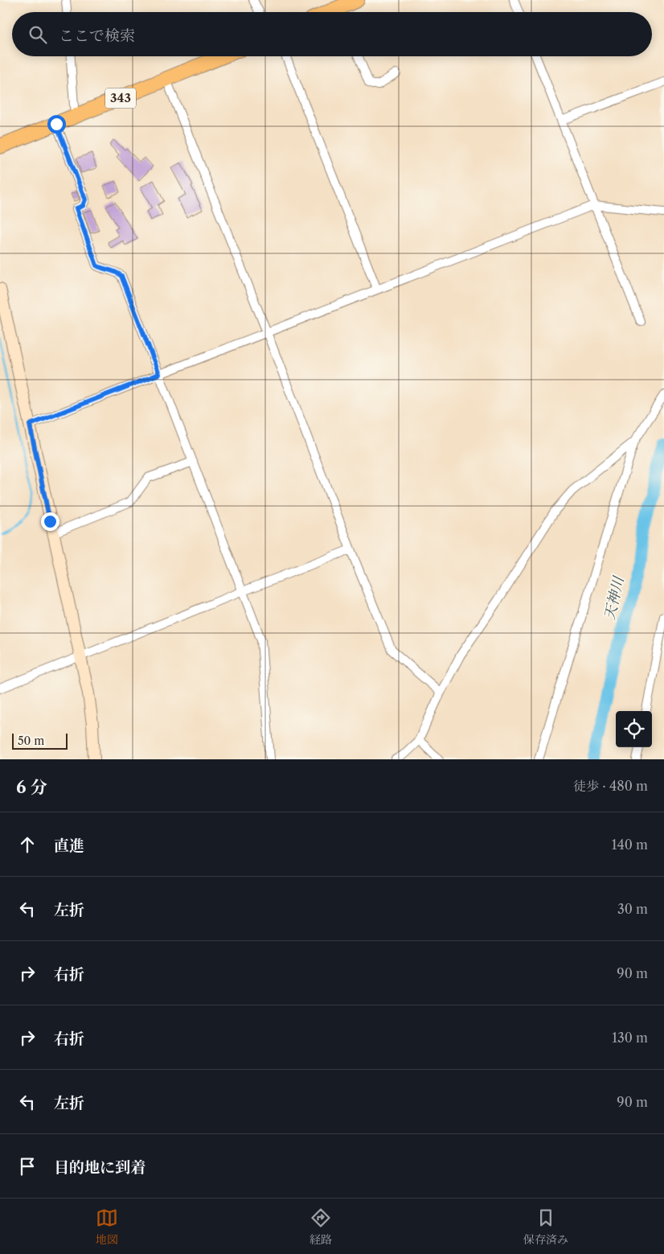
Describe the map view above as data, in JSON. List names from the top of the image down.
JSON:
{
  "streets": {
    "highway": ["343"]
  },
  "water": ["天神川"],
  "scale_bar": "50 m",
  "page": {
    "search": "ここで検索",
    "scale": "50 m",
    "heading": ["6 分", "徒歩 · 480 m"],
    "list": [
      ["直進", "140 m"],
      ["左折", "30 m"],
      ["右折", "90 m"],
      ["右折", "130 m"],
      ["左折", "90 m"],
      "目的地に到着"
    ],
    "nav": ["地図", "経路", "保存済み"]
  }
}
